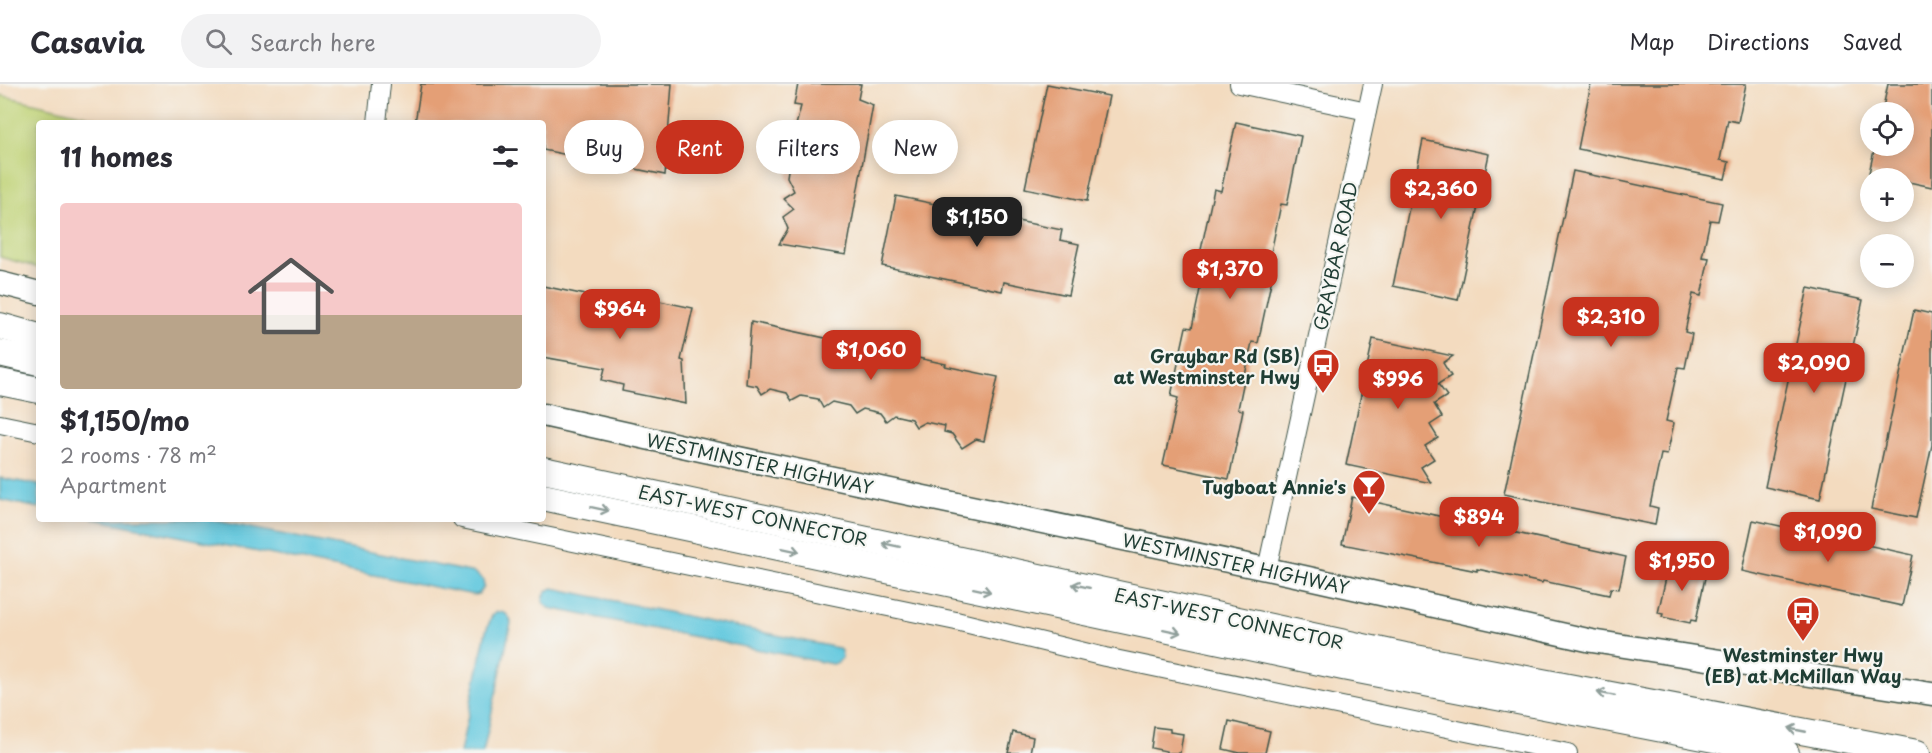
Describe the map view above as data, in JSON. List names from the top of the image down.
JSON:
{
  "streets": {
    "highway": ["EAST-WEST CONNECTOR"],
    "main road": ["WESTMINSTER HIGHWAY"],
    "street": ["GRAYBAR ROAD"]
  },
  "crossings": [
    ["GRAYBAR ROAD", "WESTMINSTER HIGHWAY"]
  ],
  "places": {
    "bus stop": ["Graybar Rd (SB) at Westminster Hwy", "Westminster Hwy (EB) at McMillan Way"],
    "bar": ["Tugboat Annie's"]
  },
  "page": {
    "header": "Casavia",
    "search": "Search here",
    "nav": ["Map", "Directions", "Saved"],
    "map_buttons": ["+", "−"],
    "chip": [
      "Buy",
      "Rent",
      "Filters",
      "New"
    ],
    "heading": "11 homes",
    "price": [
      "$2,360",
      "$1,150",
      "$1,370",
      "$964",
      "$2,310",
      "$1,060",
      "$2,090",
      "$996",
      "$894",
      "$1,090",
      "$1,950"
    ],
    "list": [
      {
        "name": "$1,150/mo",
        "note": "2 rooms · 78 m² · Apartment"
      }
    ]
  }
}
